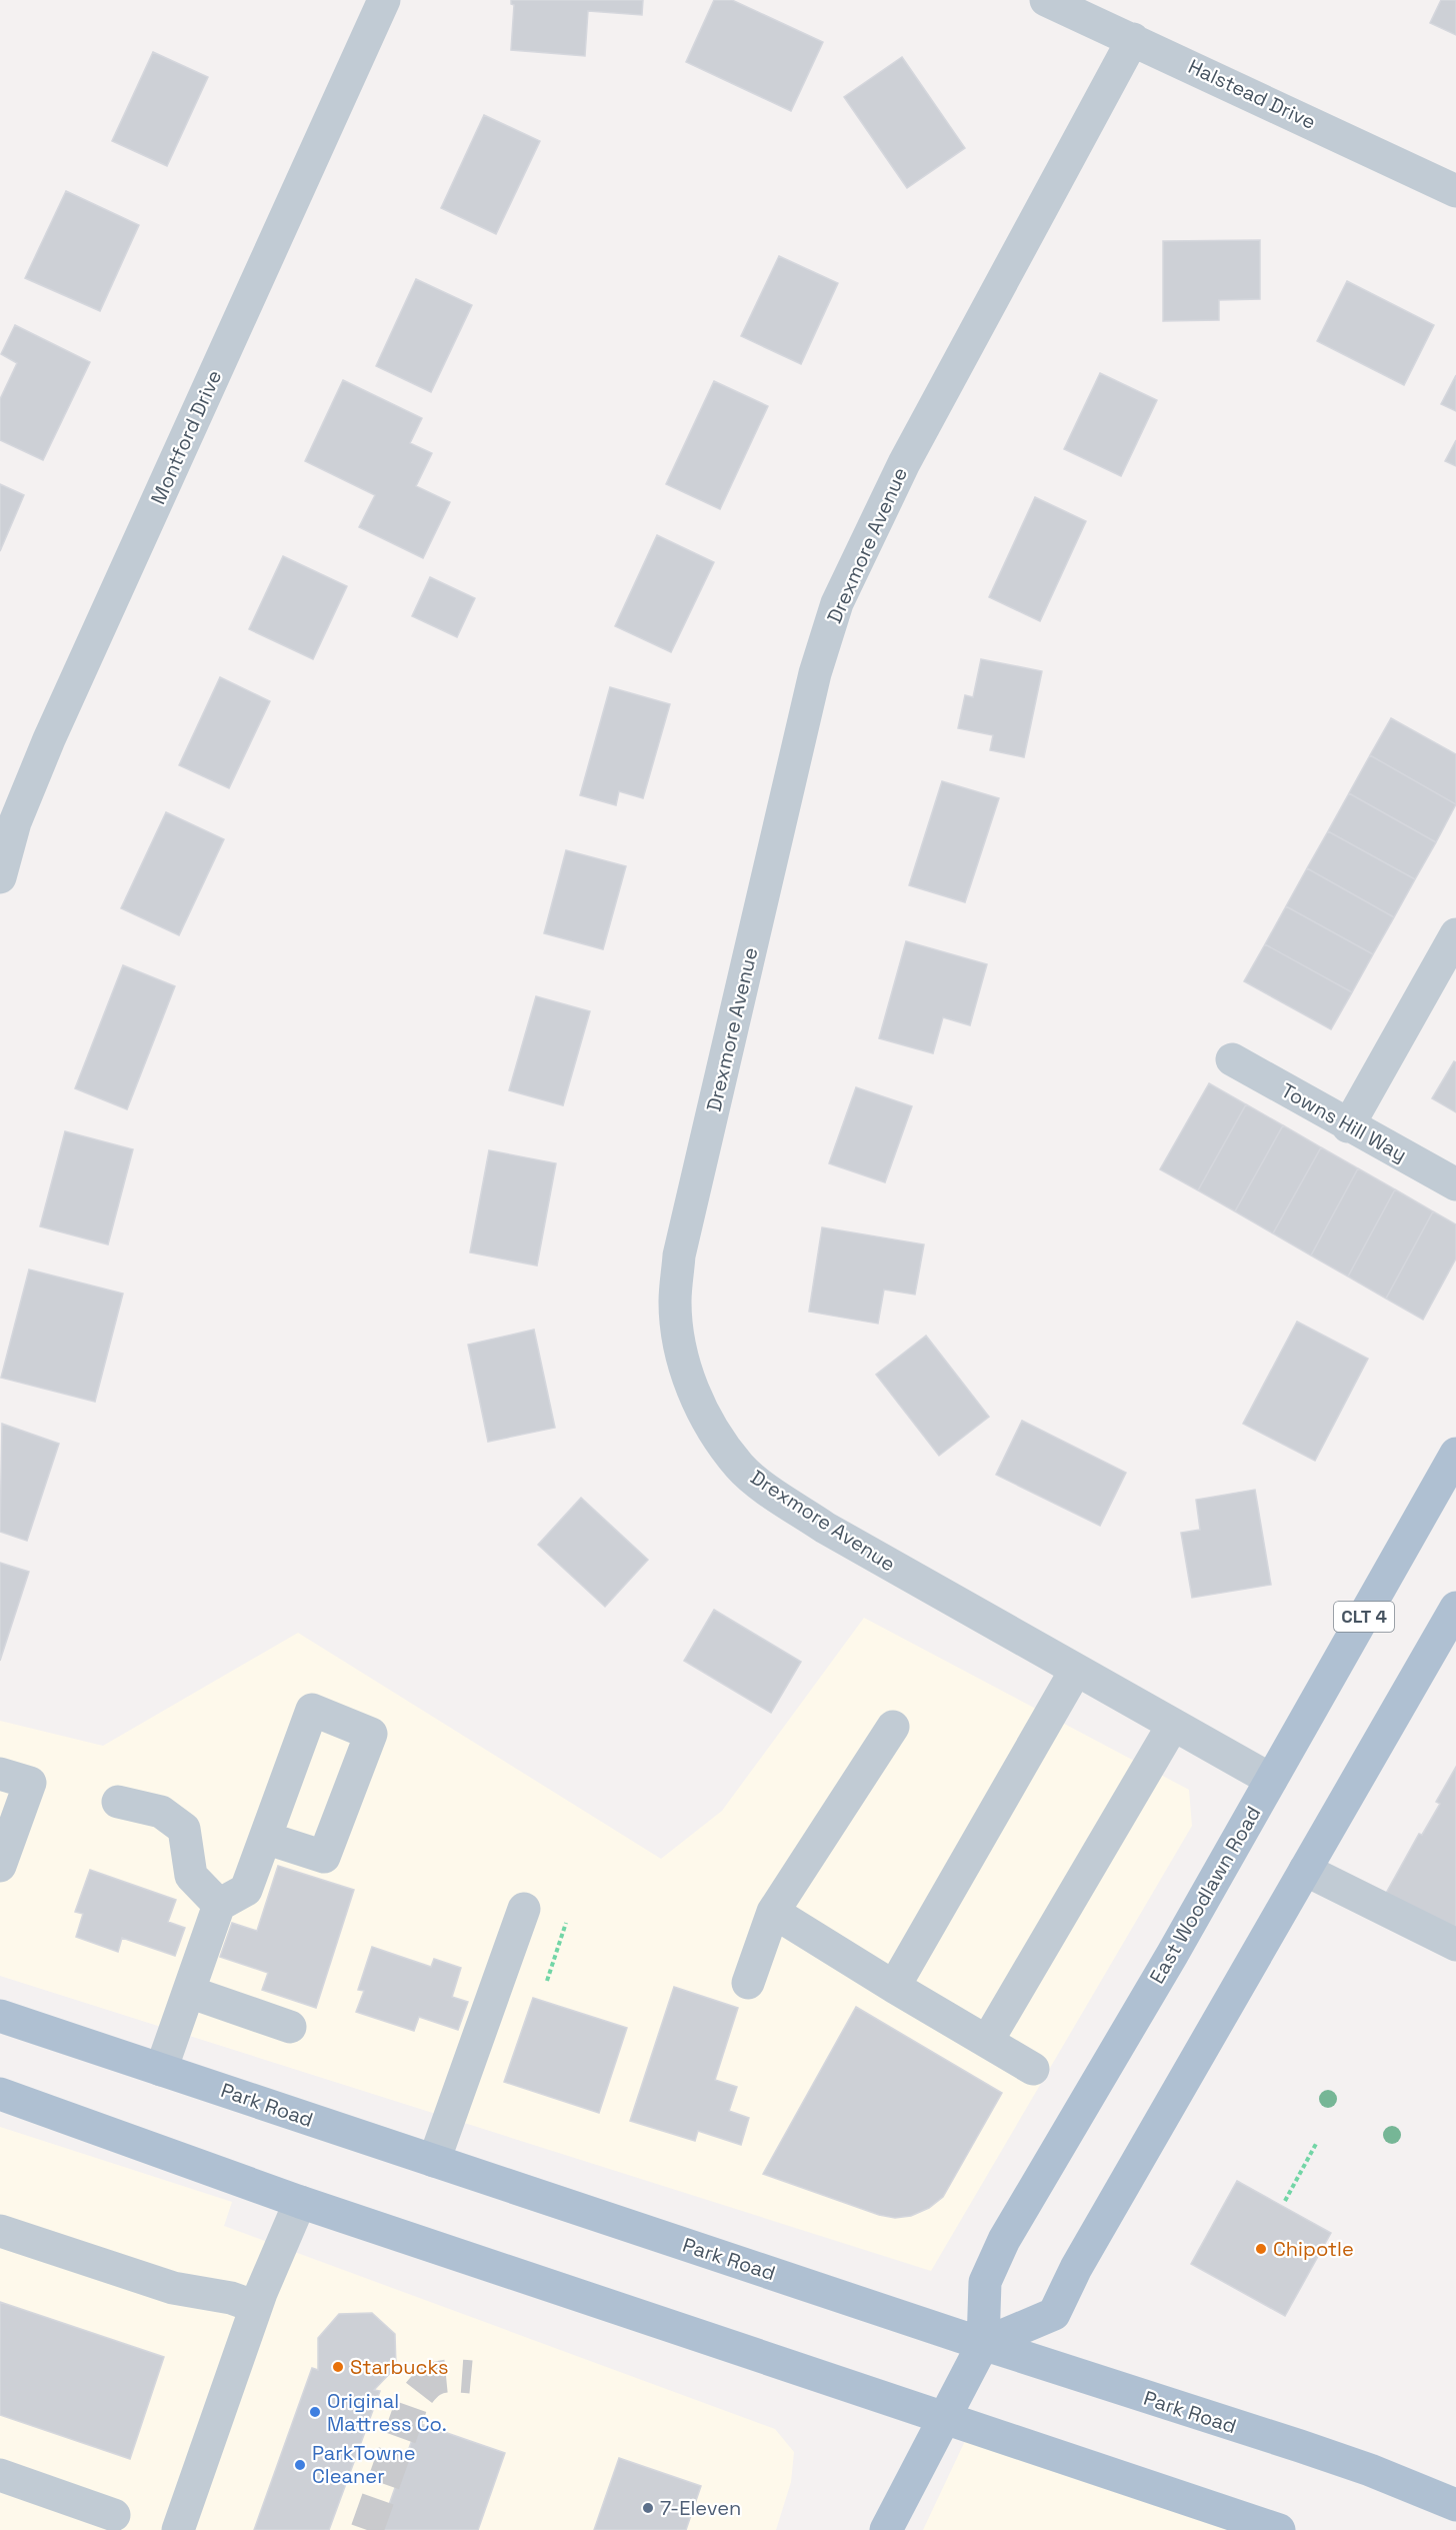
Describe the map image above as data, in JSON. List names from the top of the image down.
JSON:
{
  "streets": {
    "main road": ["CLT 4", "East Woodlawn Road", "Park Road"],
    "street": [
      "Halstead Drive",
      "Montford Drive",
      "Drexmore Avenue",
      "Towns Hill Way"
    ]
  },
  "crossings": [
    ["Halstead Drive", "Drexmore Avenue"],
    ["Drexmore Avenue", "East Woodlawn Road"],
    ["East Woodlawn Road", "Park Road"]
  ],
  "places": [
    "Chipotle",
    "Starbucks",
    "Original Mattress Co.",
    "ParkTowne Cleaner",
    "7-Eleven"
  ]
}
